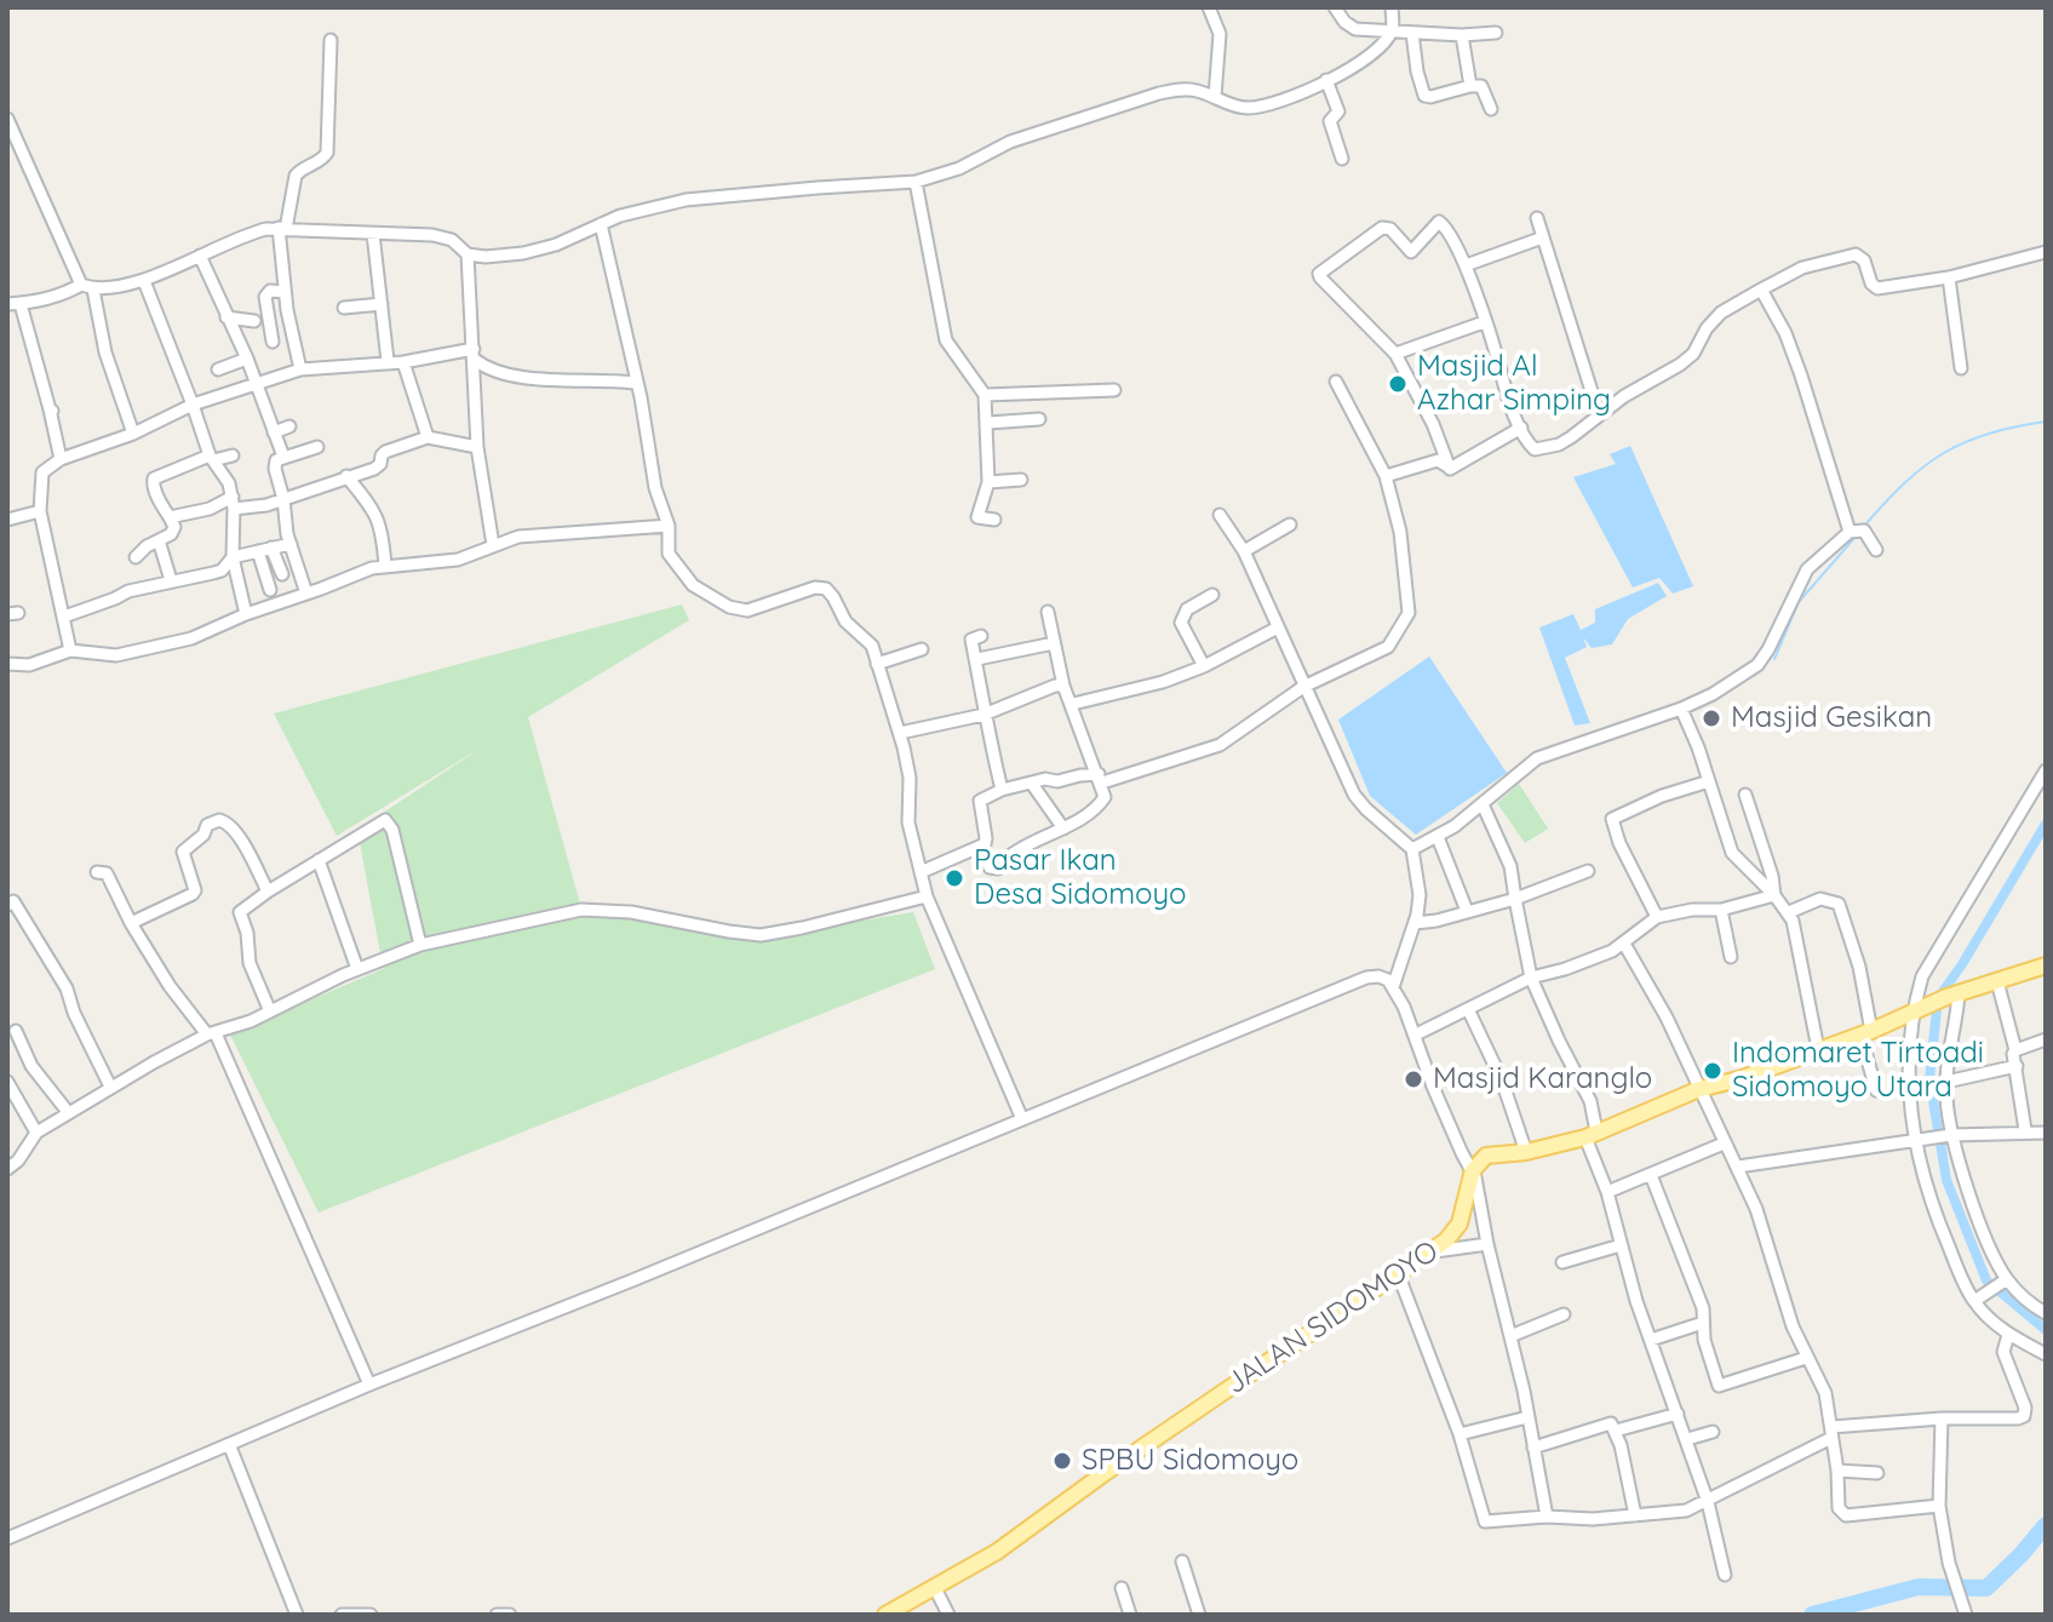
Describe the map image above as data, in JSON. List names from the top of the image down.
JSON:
{
  "streets": {
    "main road": ["JALAN SIDOMOYO"]
  },
  "places": [
    "Masjid Al Azhar Simping",
    "Masjid Gesikan",
    "Pasar Ikan Desa Sidomoyo",
    "Indomaret Tirtoadi Sidomoyo Utara",
    "Masjid Karanglo",
    "SPBU Sidomoyo"
  ]
}
